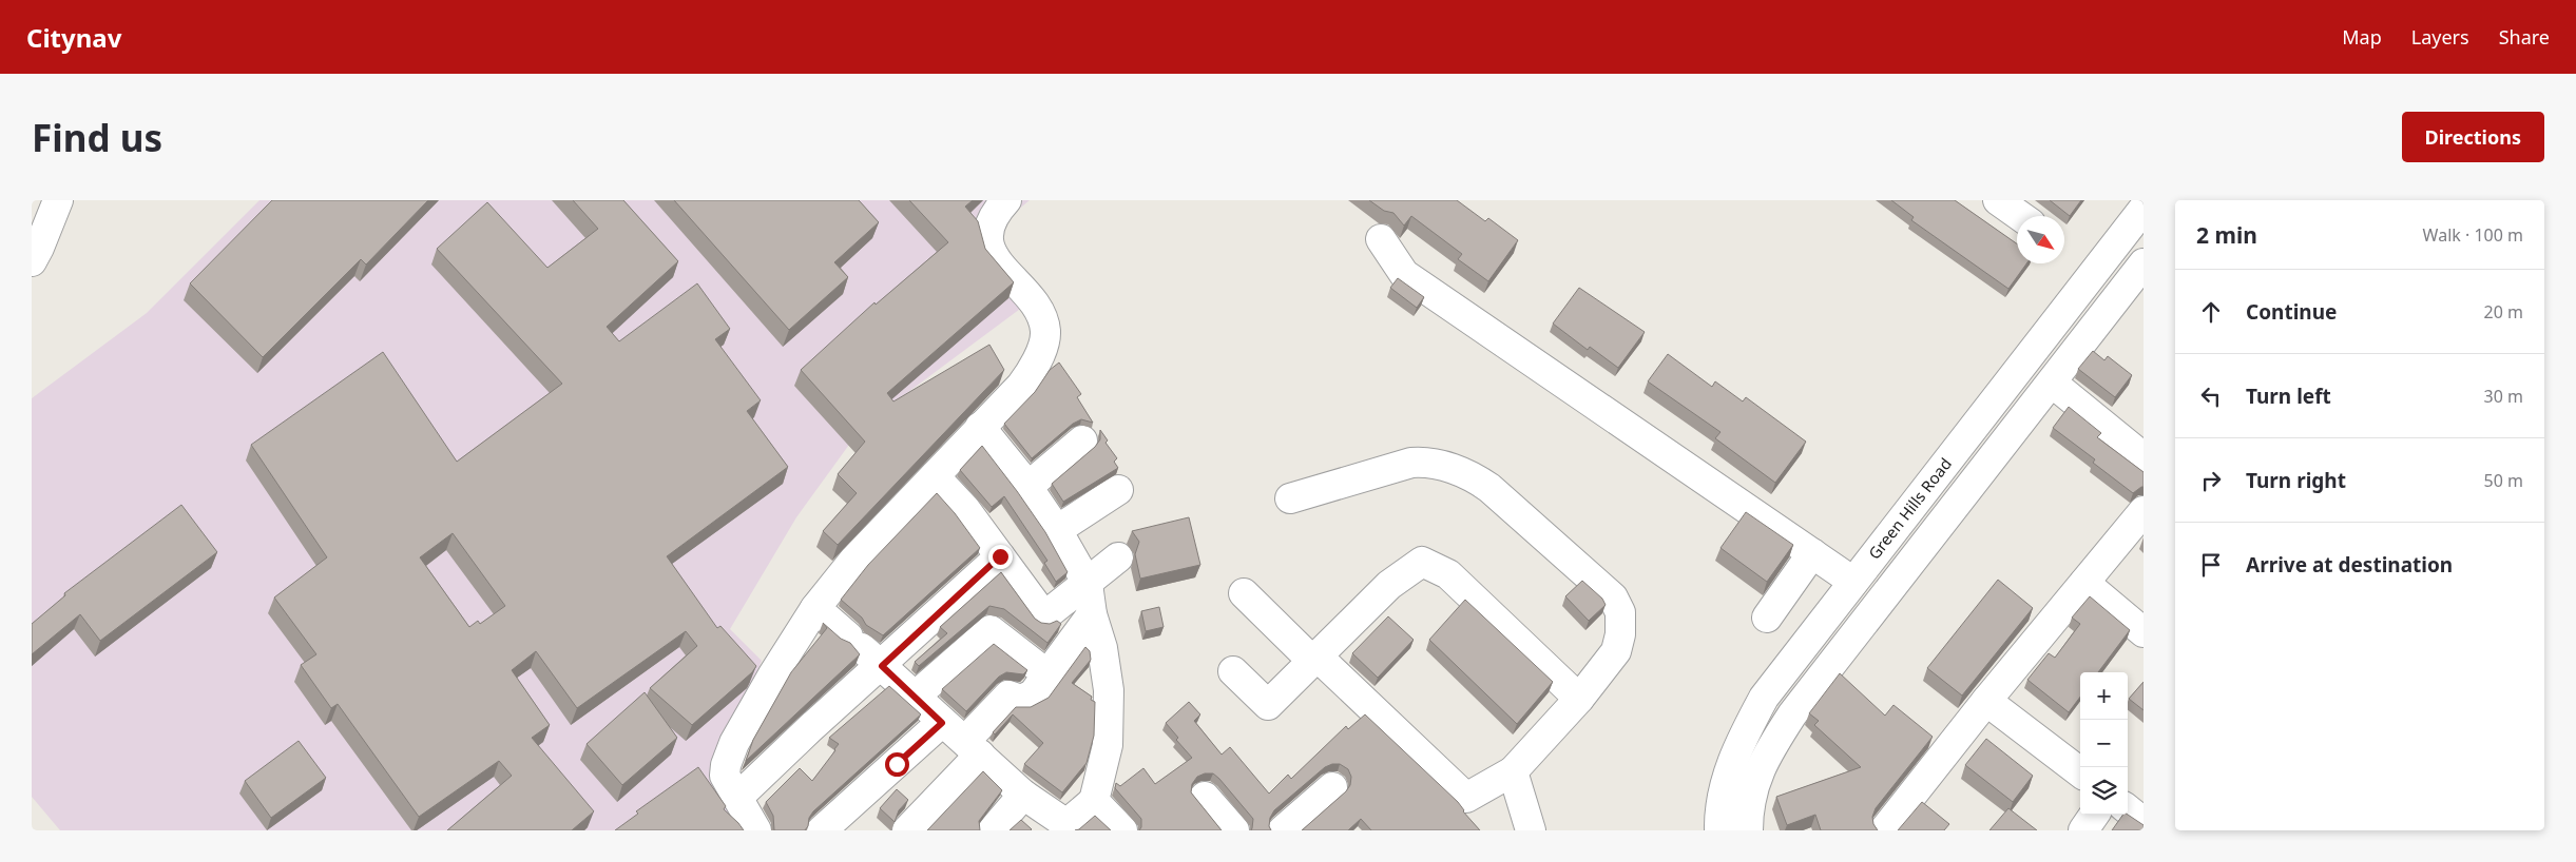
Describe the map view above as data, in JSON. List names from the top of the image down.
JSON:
{
  "streets": {
    "street": ["Green Hills Road"]
  },
  "north": "bottom right",
  "page": {
    "header": "Citynav",
    "nav": ["Map", "Layers", "Share"],
    "buttons": "Directions",
    "title": "Find us",
    "heading": ["2 min", "Walk · 100 m"],
    "list": [
      ["Continue", "20 m"],
      ["Turn left", "30 m"],
      ["Turn right", "50 m"],
      "Arrive at destination"
    ],
    "map_buttons": ["+", "−"]
  }
}
